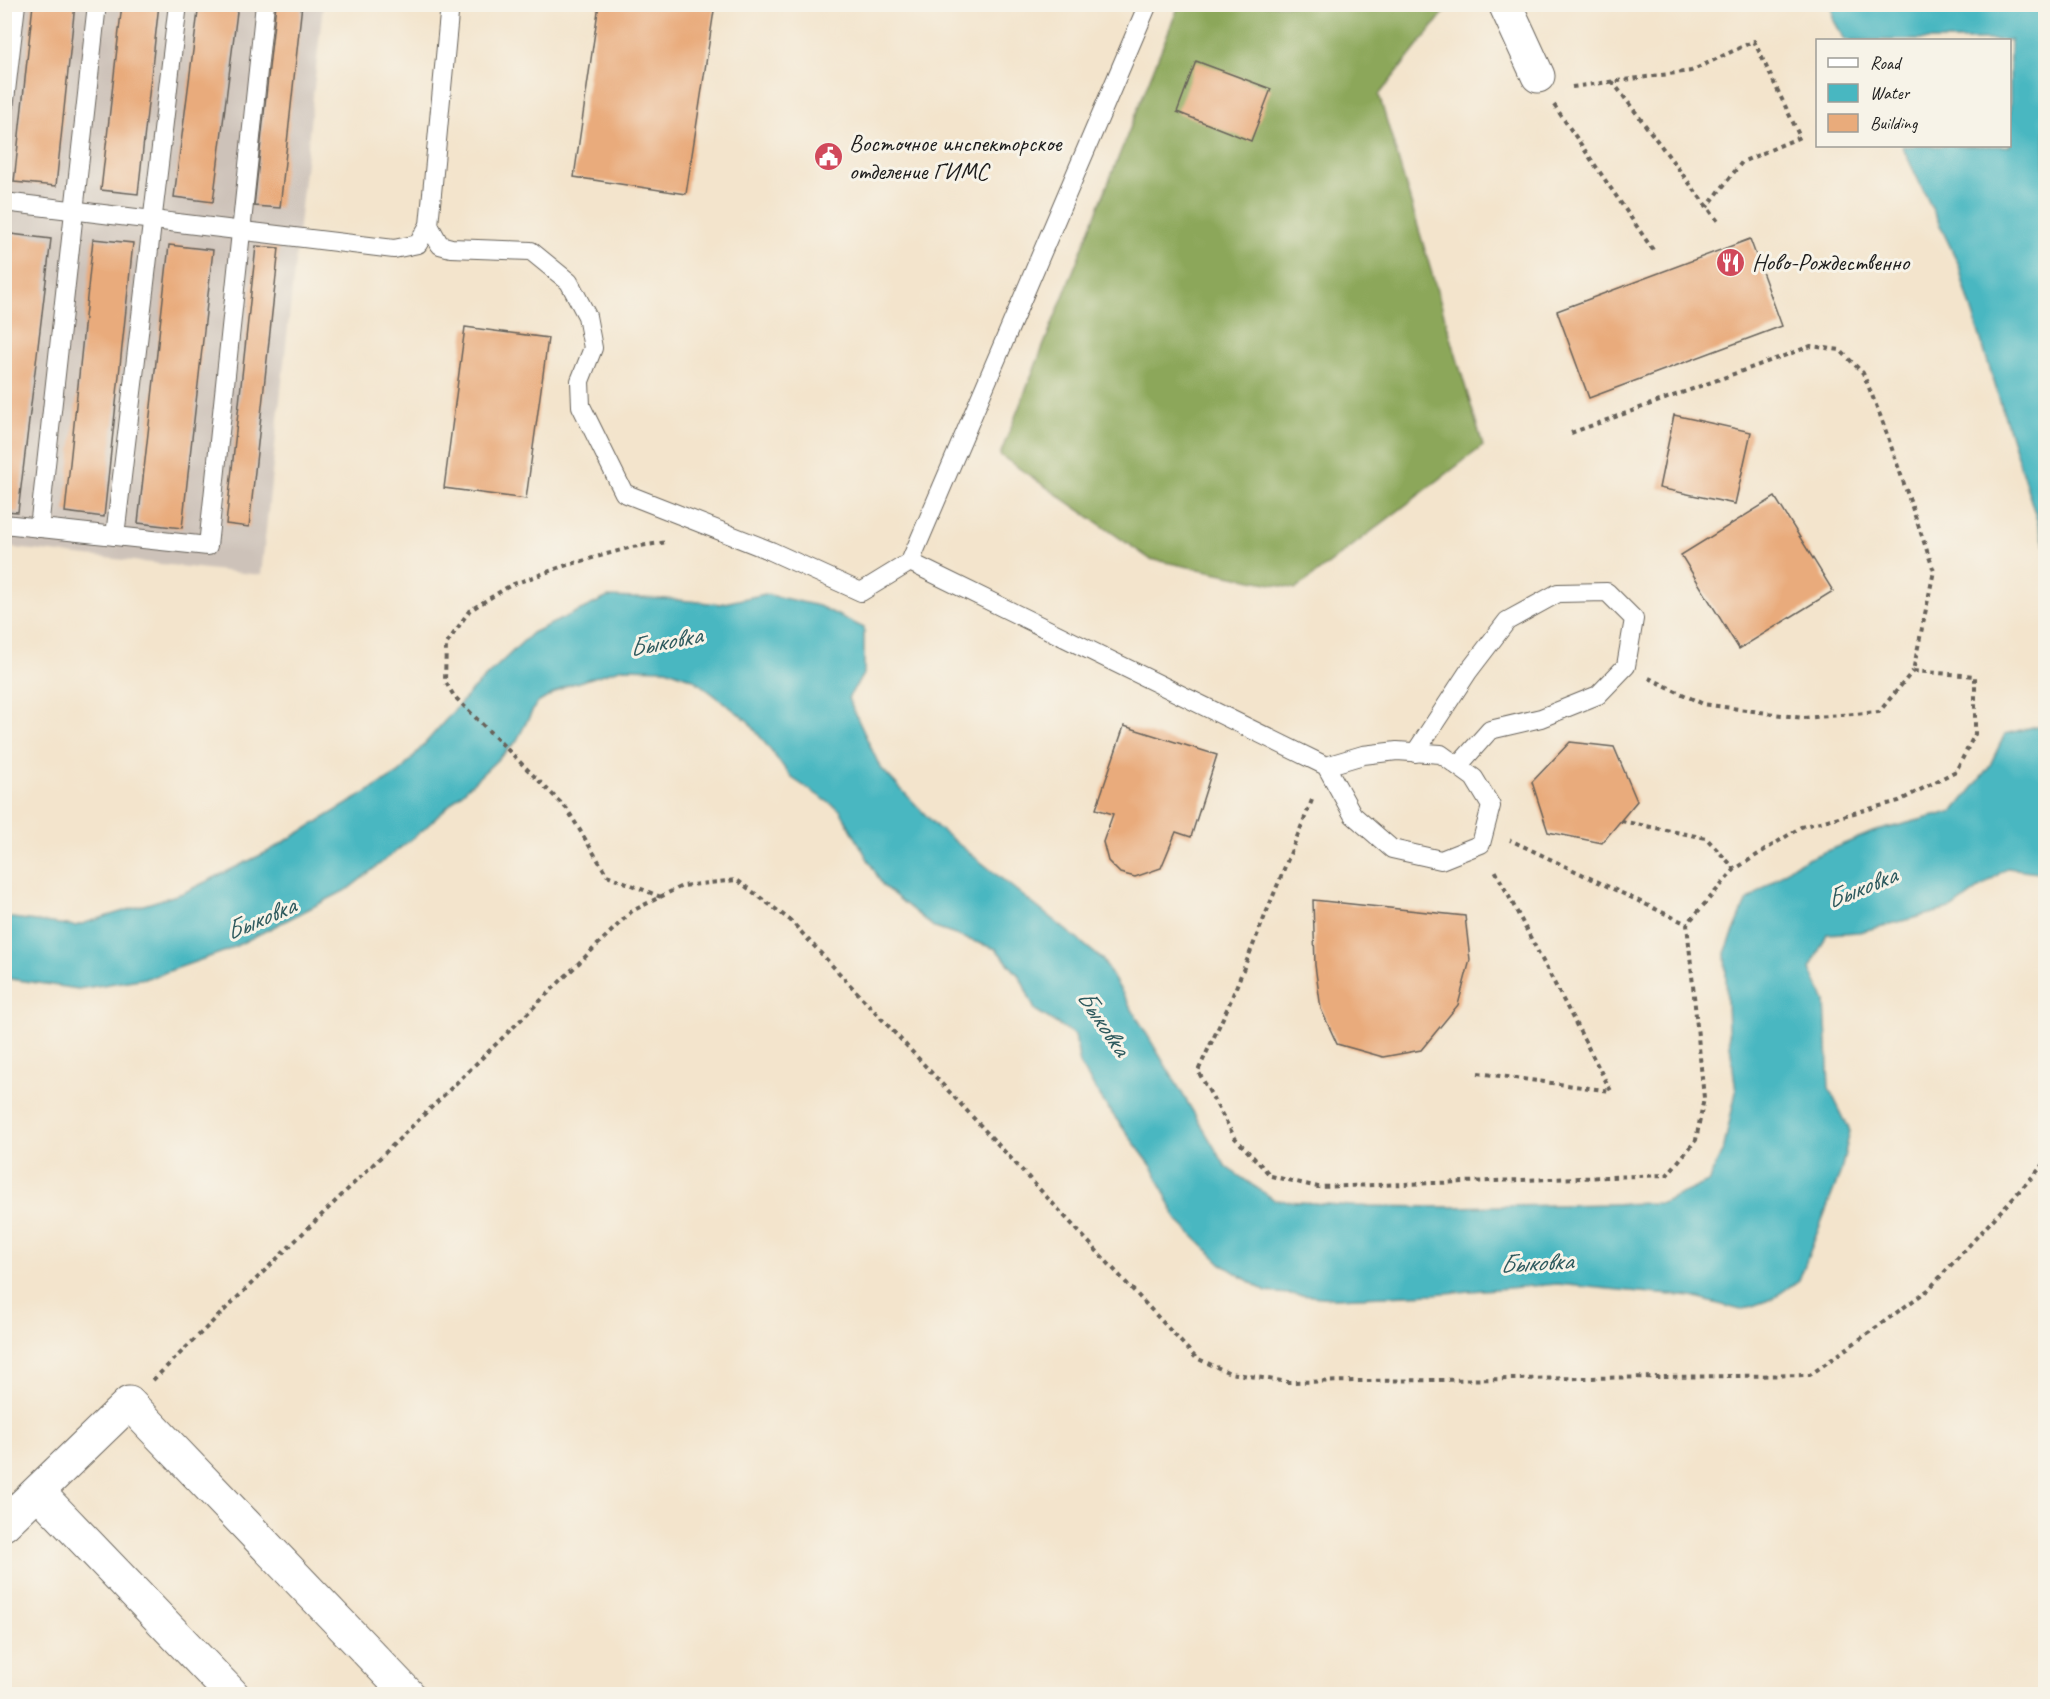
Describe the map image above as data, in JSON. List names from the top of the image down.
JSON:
{
  "water": ["Быковка"],
  "places": {
    "public building": ["Восточное инспекторское отделение ГИМС"],
    "restaurant": ["Ново-Рождественно"]
  },
  "legend": ["Road", "Water", "Building"]
}
